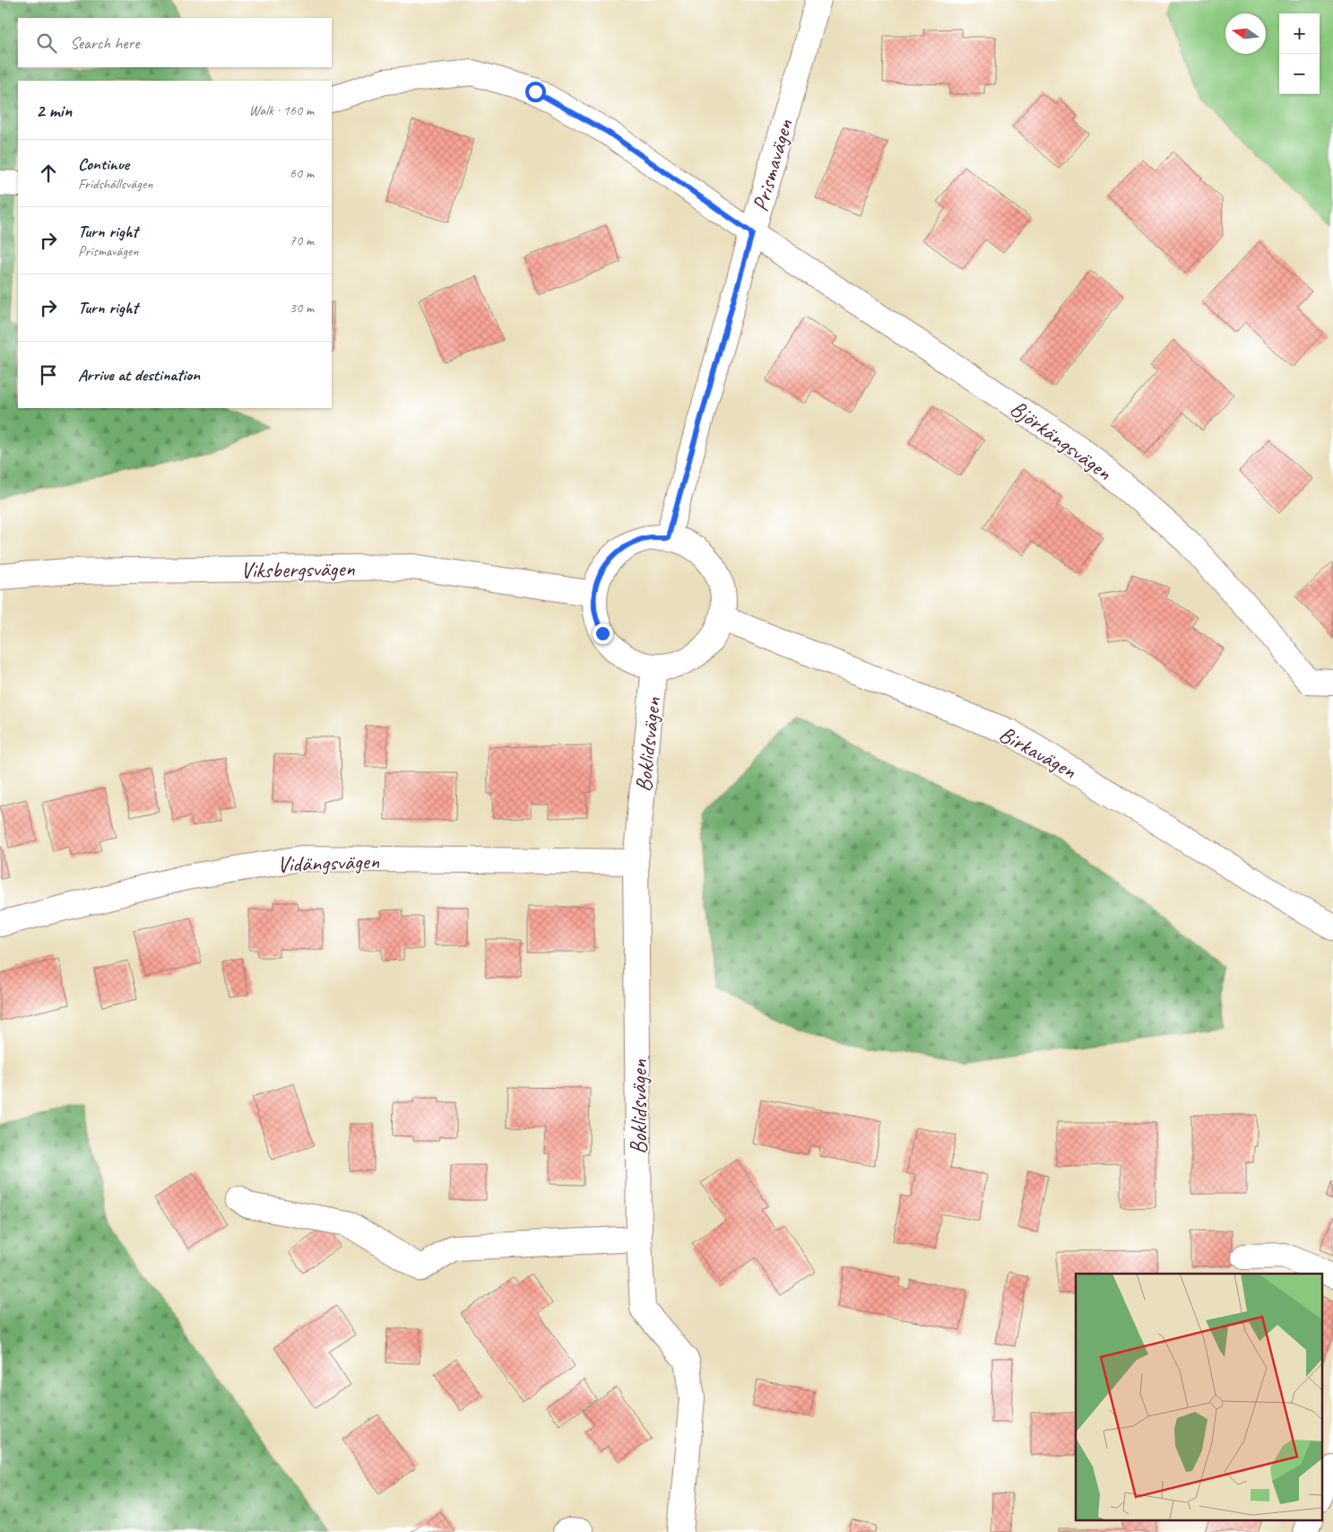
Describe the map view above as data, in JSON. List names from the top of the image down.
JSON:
{
  "streets": {
    "street": [
      "Prismavägen",
      "Björkängsvägen",
      "Viksbergsvägen",
      "Boklidsvägen",
      "Birkavägen",
      "Vidängsvägen"
    ]
  },
  "crossings": [
    ["Prismavägen", "Björkängsvägen"],
    ["Prismavägen", "Viksbergsvägen"],
    ["Prismavägen", "Boklidsvägen"],
    ["Prismavägen", "Birkavägen"],
    ["Viksbergsvägen", "Boklidsvägen"],
    ["Viksbergsvägen", "Birkavägen"],
    ["Boklidsvägen", "Birkavägen"],
    ["Boklidsvägen", "Vidängsvägen"]
  ],
  "north": "left",
  "page": {
    "map_buttons": ["+", "−"],
    "search": "Search here",
    "heading": ["2 min", "Walk · 160 m"],
    "list": [
      ["Continue", "Fridshällsvägen", "60 m"],
      ["Turn right", "Prismavägen", "70 m"],
      ["Turn right", "30 m"],
      "Arrive at destination"
    ]
  }
}
